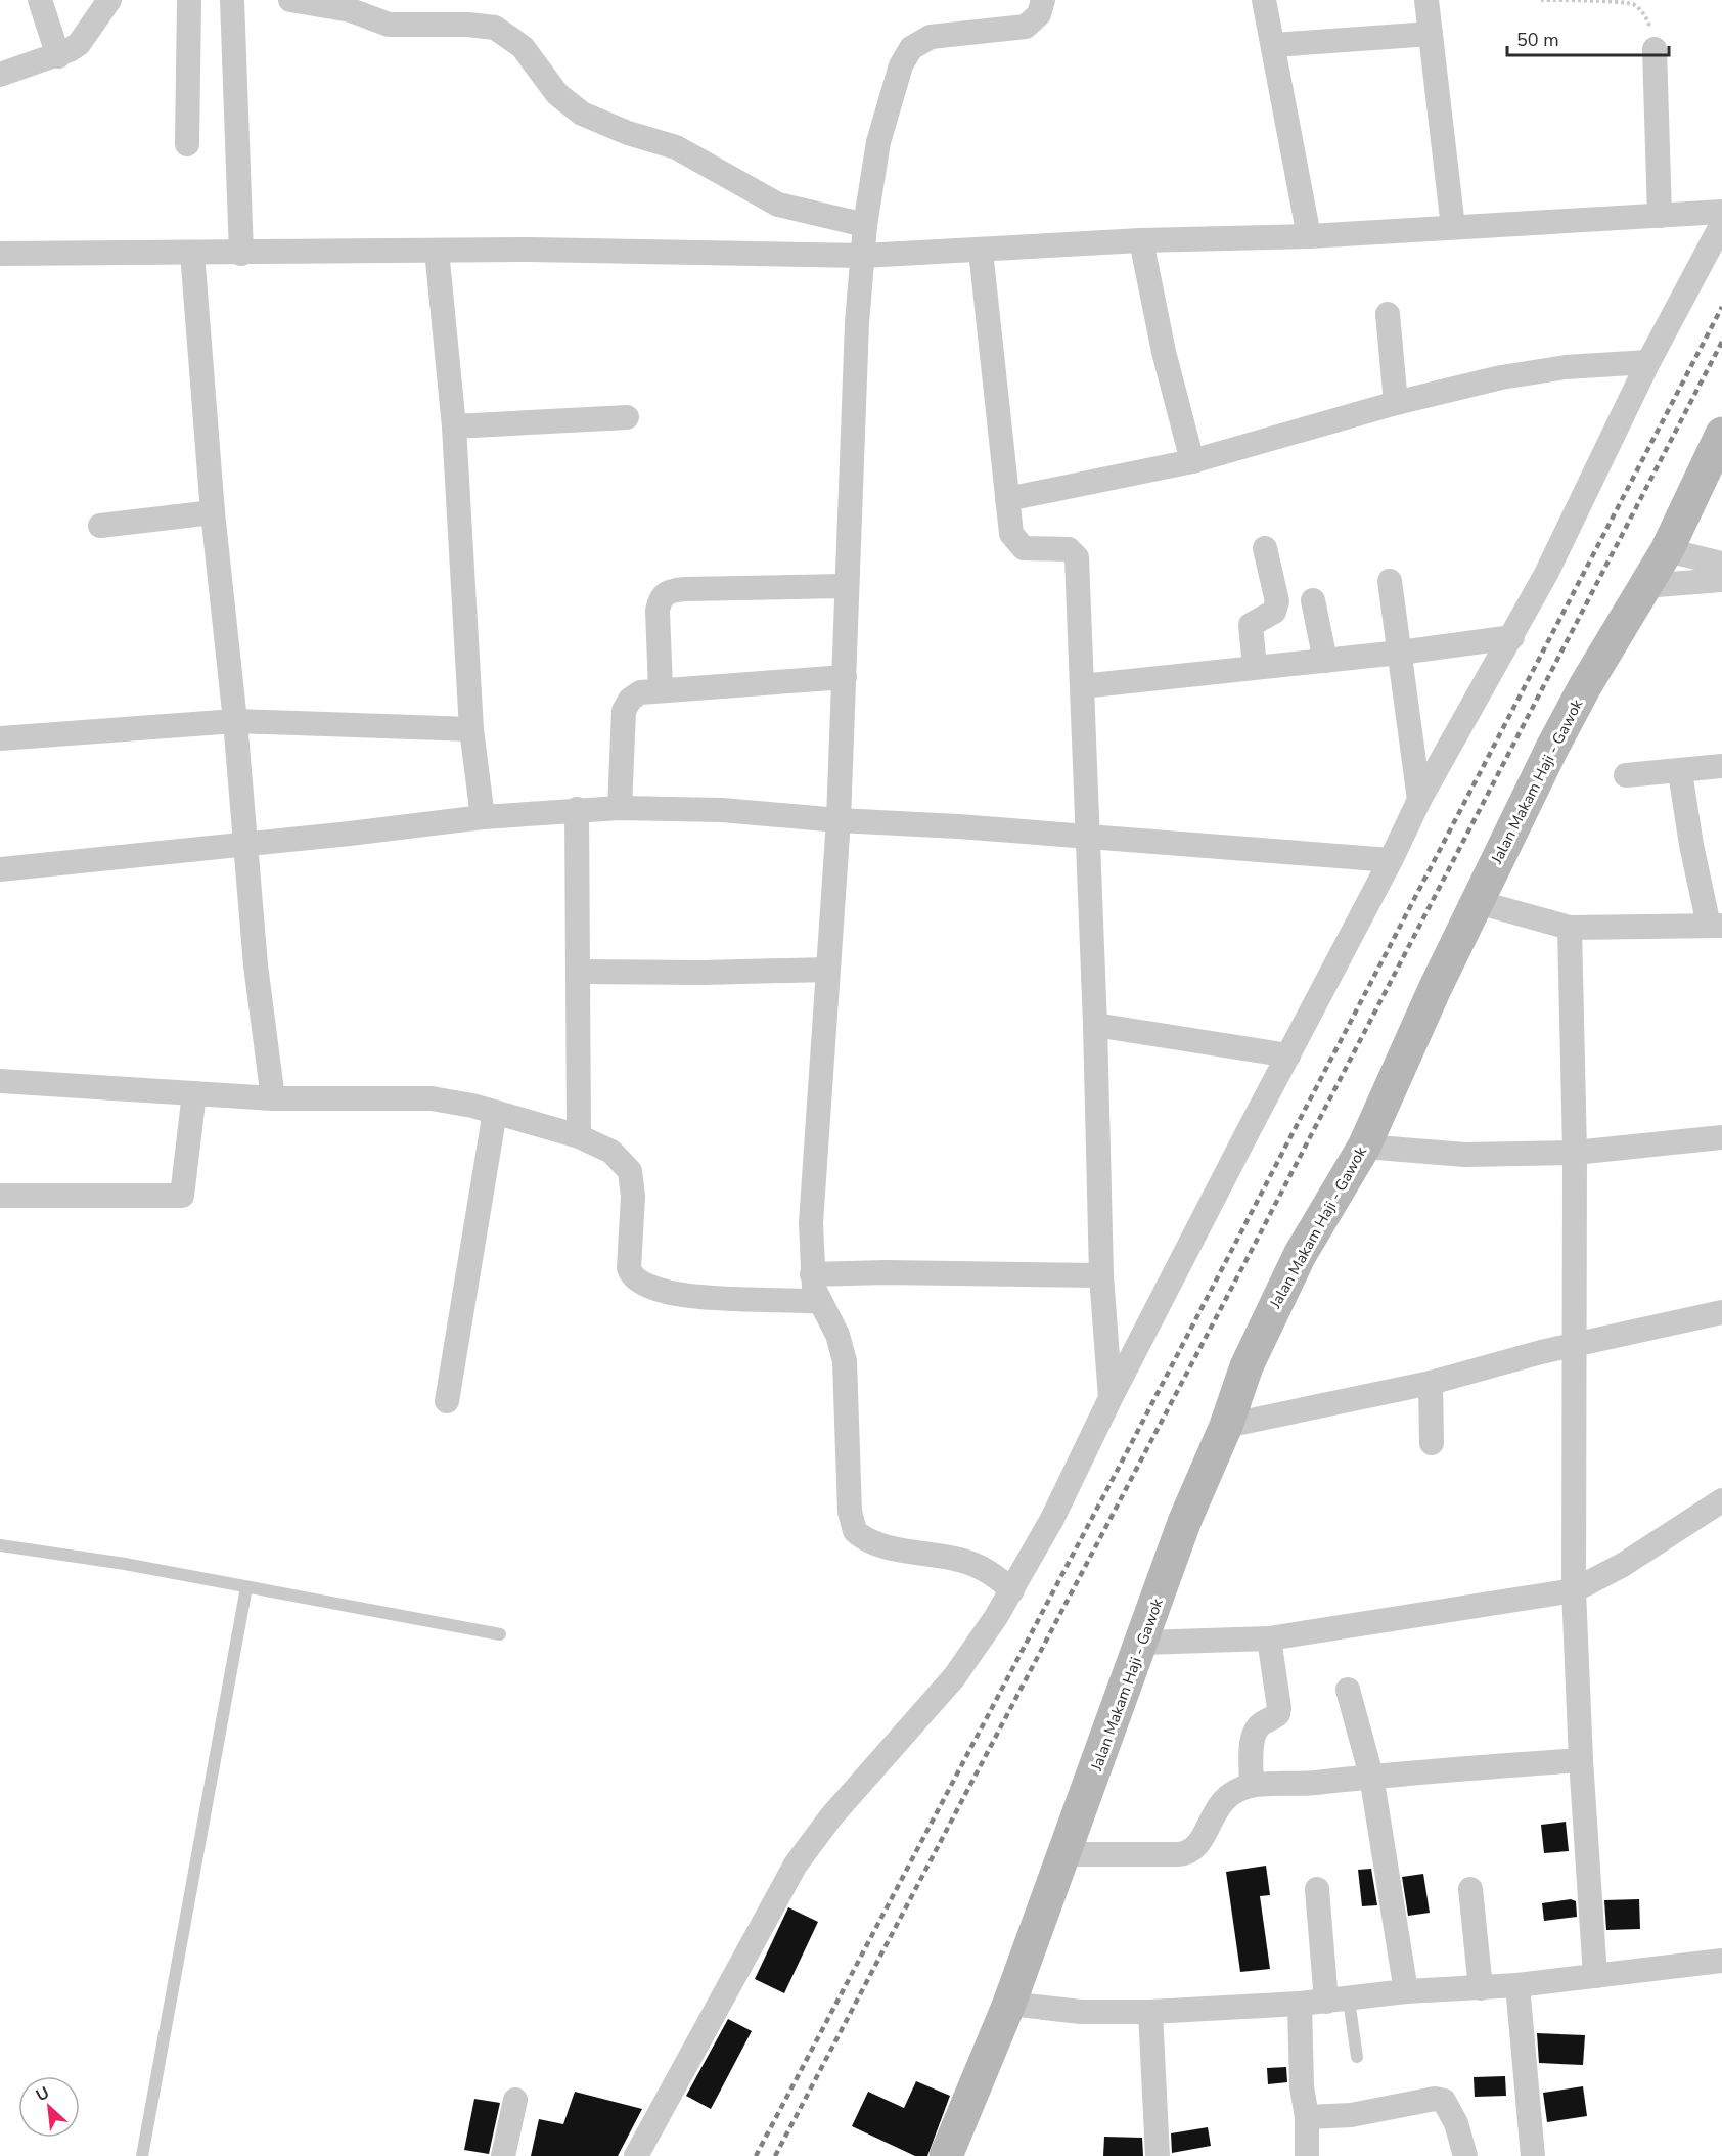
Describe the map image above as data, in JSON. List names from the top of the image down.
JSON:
{
  "streets": {
    "street": ["Jalan Makam Haji - Gawok"]
  },
  "scale_bar": "50 m",
  "north": "top left"
}
